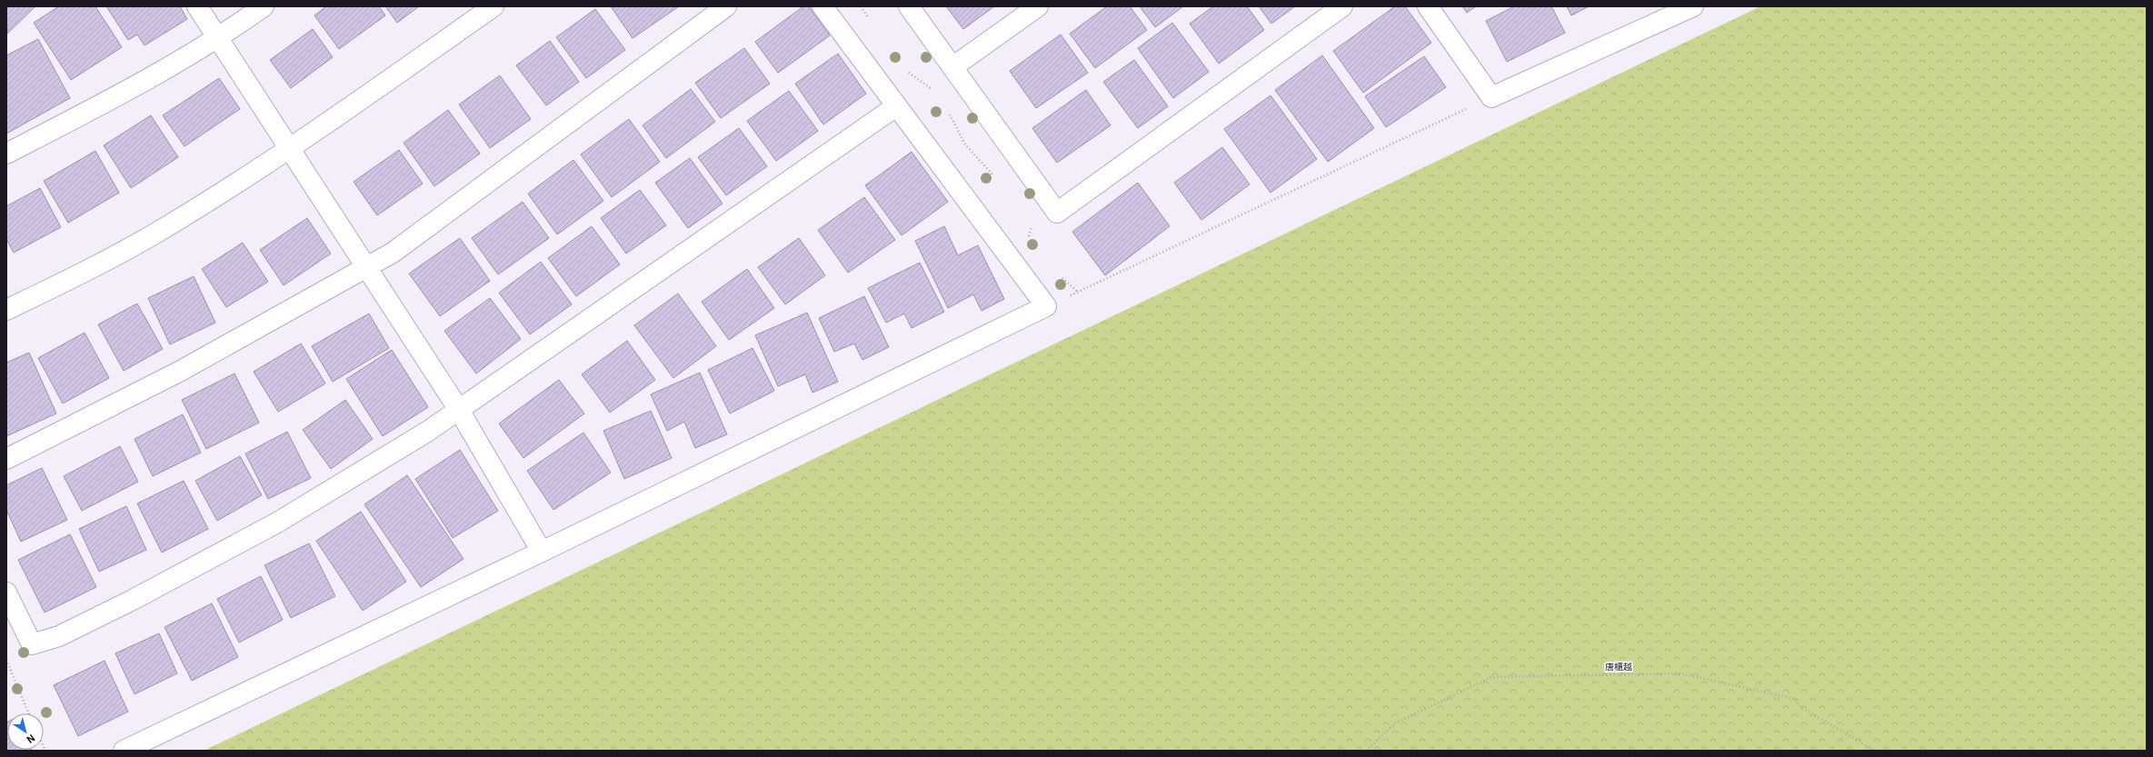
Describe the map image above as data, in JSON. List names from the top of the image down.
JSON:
{
  "streets": {
    "path": ["唐櫃越"]
  },
  "north": "bottom right"
}
